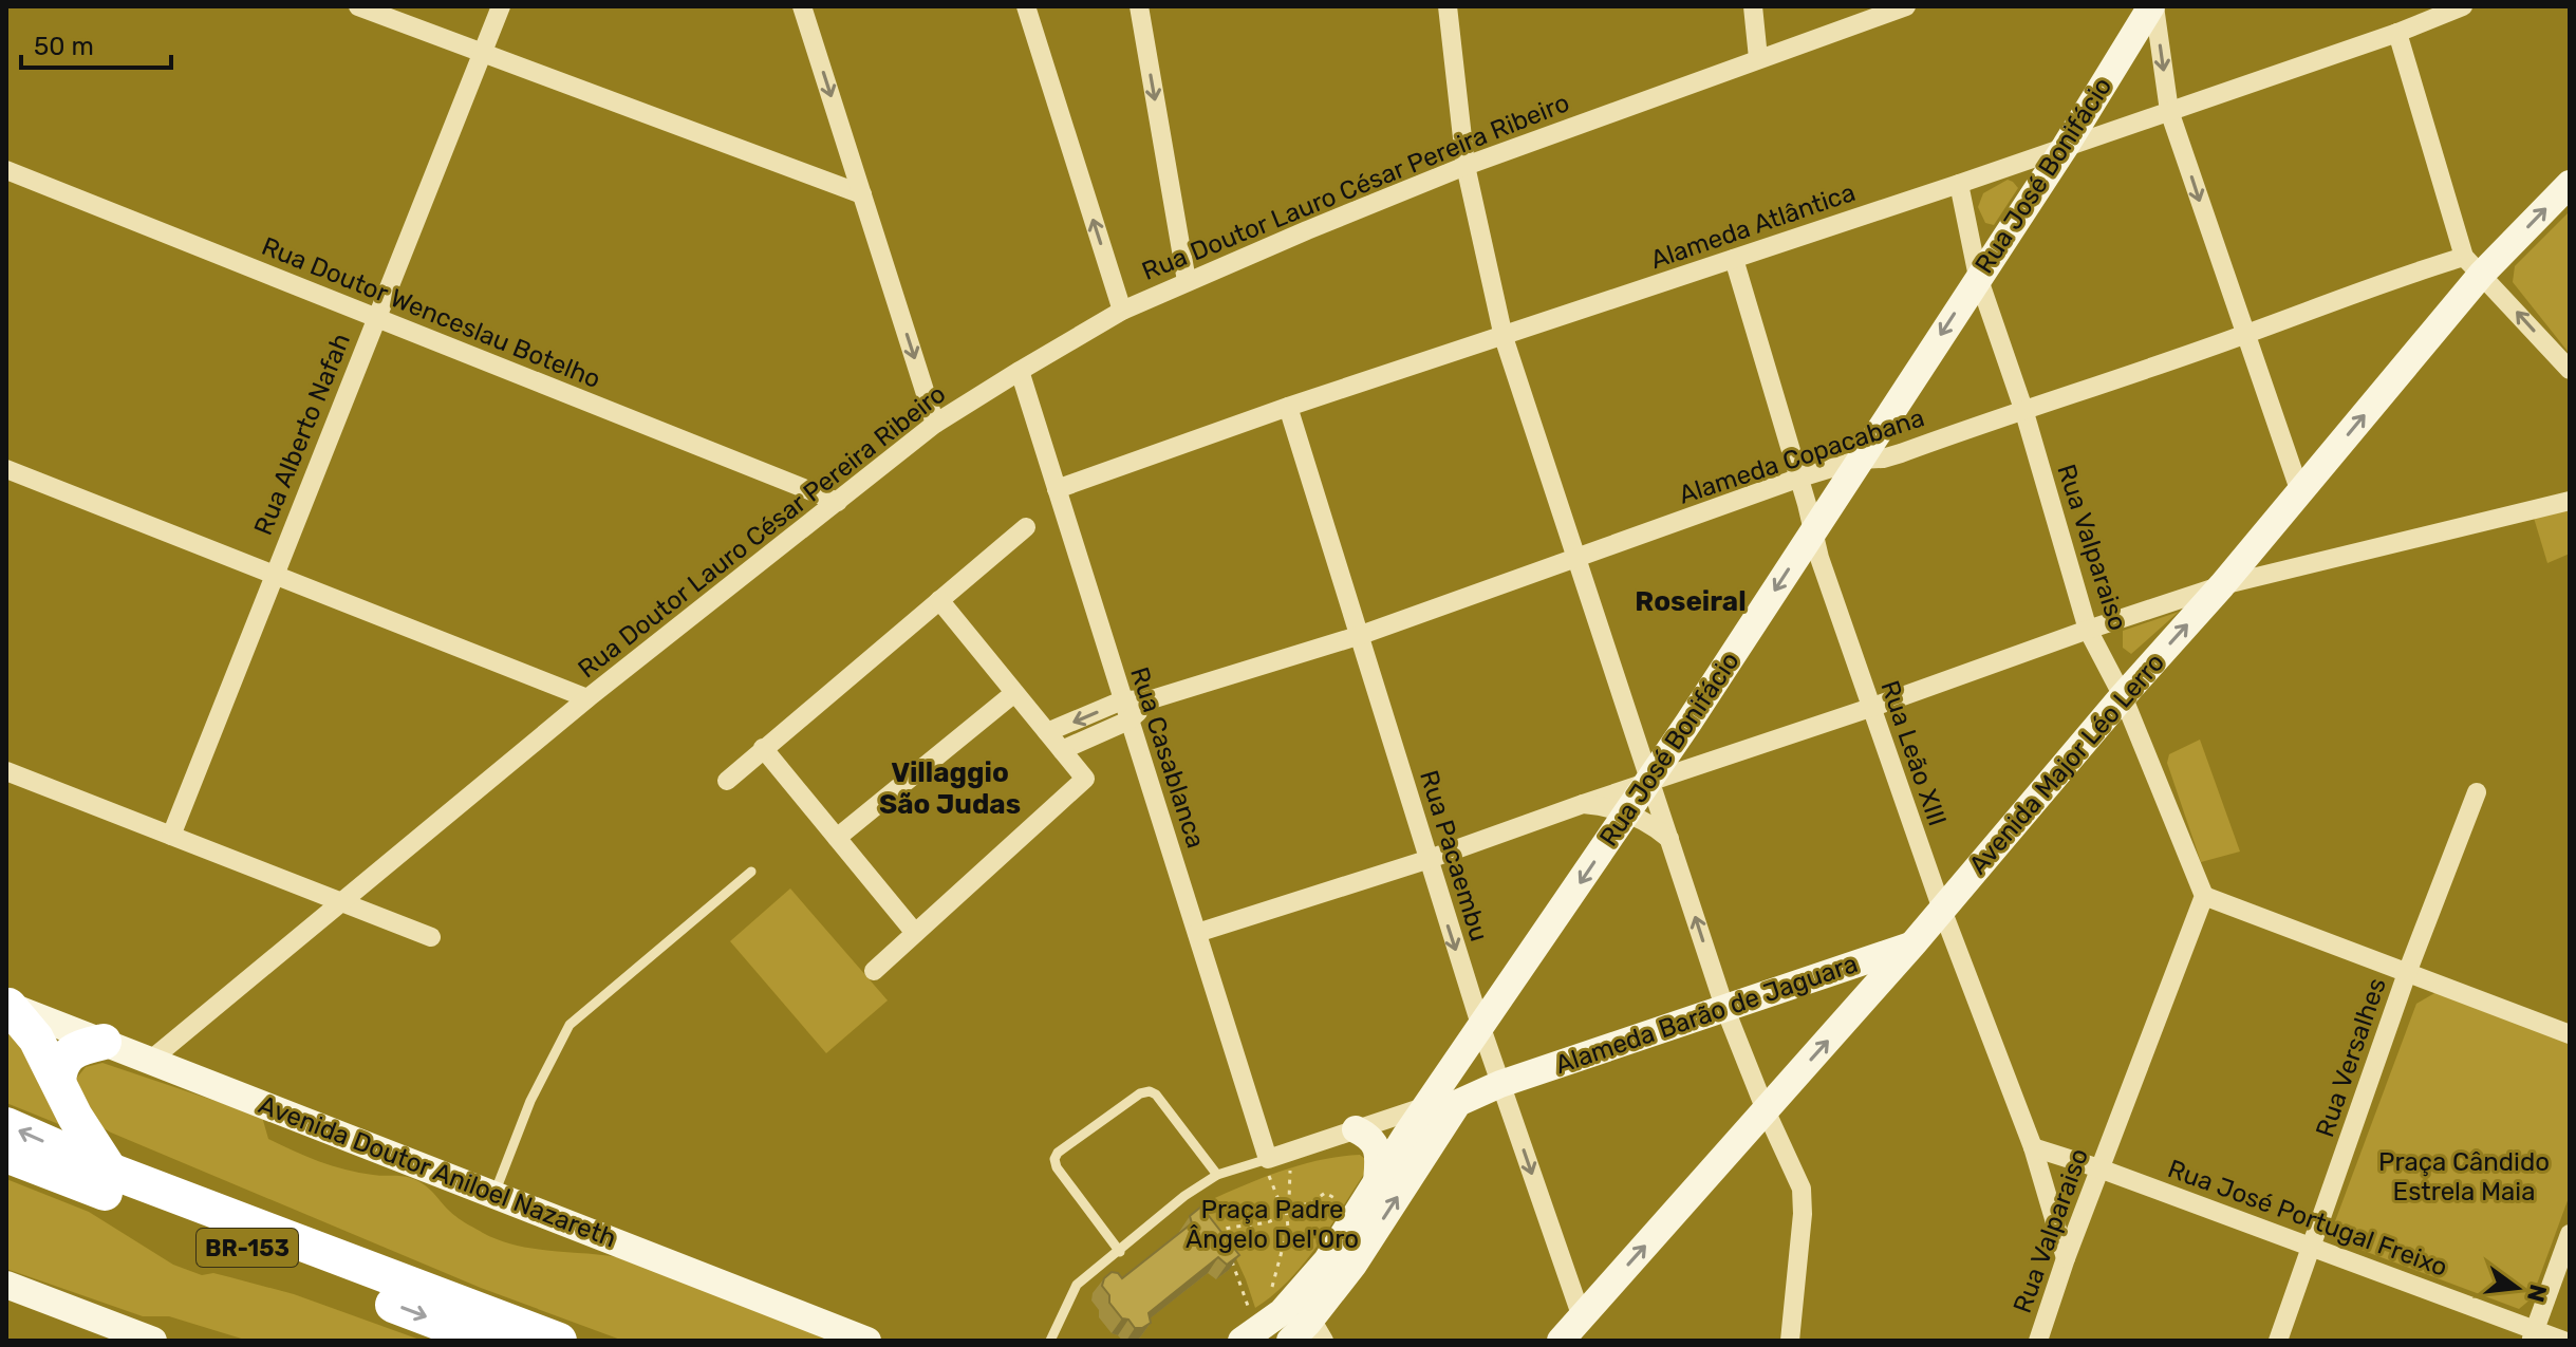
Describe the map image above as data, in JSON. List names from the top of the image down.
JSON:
{
  "streets": {
    "highway": ["BR-153"],
    "street": [
      "Rua José Bonifácio",
      "Rua Doutor Lauro César Pereira Ribeiro",
      "Alameda Atlântica",
      "Rua Doutor Wenceslau Botelho",
      "Rua Alberto Nafah",
      "Alameda Copacabana",
      "Rua Valparaiso",
      "Rua Leão XIII",
      "Rua Casablanca",
      "Avenida Major Léo Lerro",
      "Rua Pacaembu",
      "Alameda Barão de Jaguara",
      "Rua Versalhes",
      "Avenida Doutor Aniloel Nazareth",
      "Rua José Portugal Freixo"
    ]
  },
  "crossings": [
    ["Rua José Bonifácio", "Alameda Atlântica"],
    ["Rua José Bonifácio", "Alameda Copacabana"],
    ["Rua José Bonifácio", "Rua Valparaiso"],
    ["Rua José Bonifácio", "Rua Leão XIII"],
    ["Rua José Bonifácio", "Rua Pacaembu"],
    ["Rua Doutor Lauro César Pereira Ribeiro", "Rua Doutor Wenceslau Botelho"],
    ["Rua Doutor Lauro César Pereira Ribeiro", "Rua Casablanca"],
    ["Rua Doutor Lauro César Pereira Ribeiro", "Avenida Doutor Aniloel Nazareth"],
    ["Alameda Atlântica", "Rua Valparaiso"],
    ["Alameda Atlântica", "Rua Leão XIII"],
    ["Alameda Atlântica", "Rua Casablanca"],
    ["Alameda Atlântica", "Rua Pacaembu"],
    ["Rua Doutor Wenceslau Botelho", "Rua Alberto Nafah"],
    ["Alameda Copacabana", "Rua Valparaiso"],
    ["Alameda Copacabana", "Rua Leão XIII"],
    ["Alameda Copacabana", "Rua Casablanca"],
    ["Alameda Copacabana", "Avenida Major Léo Lerro"],
    ["Alameda Copacabana", "Rua Pacaembu"],
    ["Rua Valparaiso", "Rua Leão XIII"],
    ["Rua Valparaiso", "Avenida Major Léo Lerro"],
    ["Rua Valparaiso", "Rua José Portugal Freixo"],
    ["Rua Leão XIII", "Avenida Major Léo Lerro"],
    ["Rua Leão XIII", "Rua José Portugal Freixo"],
    ["Avenida Major Léo Lerro", "Rua Pacaembu"],
    ["Avenida Major Léo Lerro", "Alameda Barão de Jaguara"],
    ["Rua Pacaembu", "Alameda Barão de Jaguara"],
    ["Rua Versalhes", "Rua José Portugal Freixo"]
  ],
  "one_way": ["Rua José Bonifácio", "Avenida Major Léo Lerro", "Rua Pacaembu"],
  "districts": ["Roseiral", "Villaggio São Judas"],
  "parks": ["Praça Cândido Estrela Maia", "Praça Padre Ângelo Del'Oro"],
  "scale_bar": "50 m",
  "north": "right"
}
